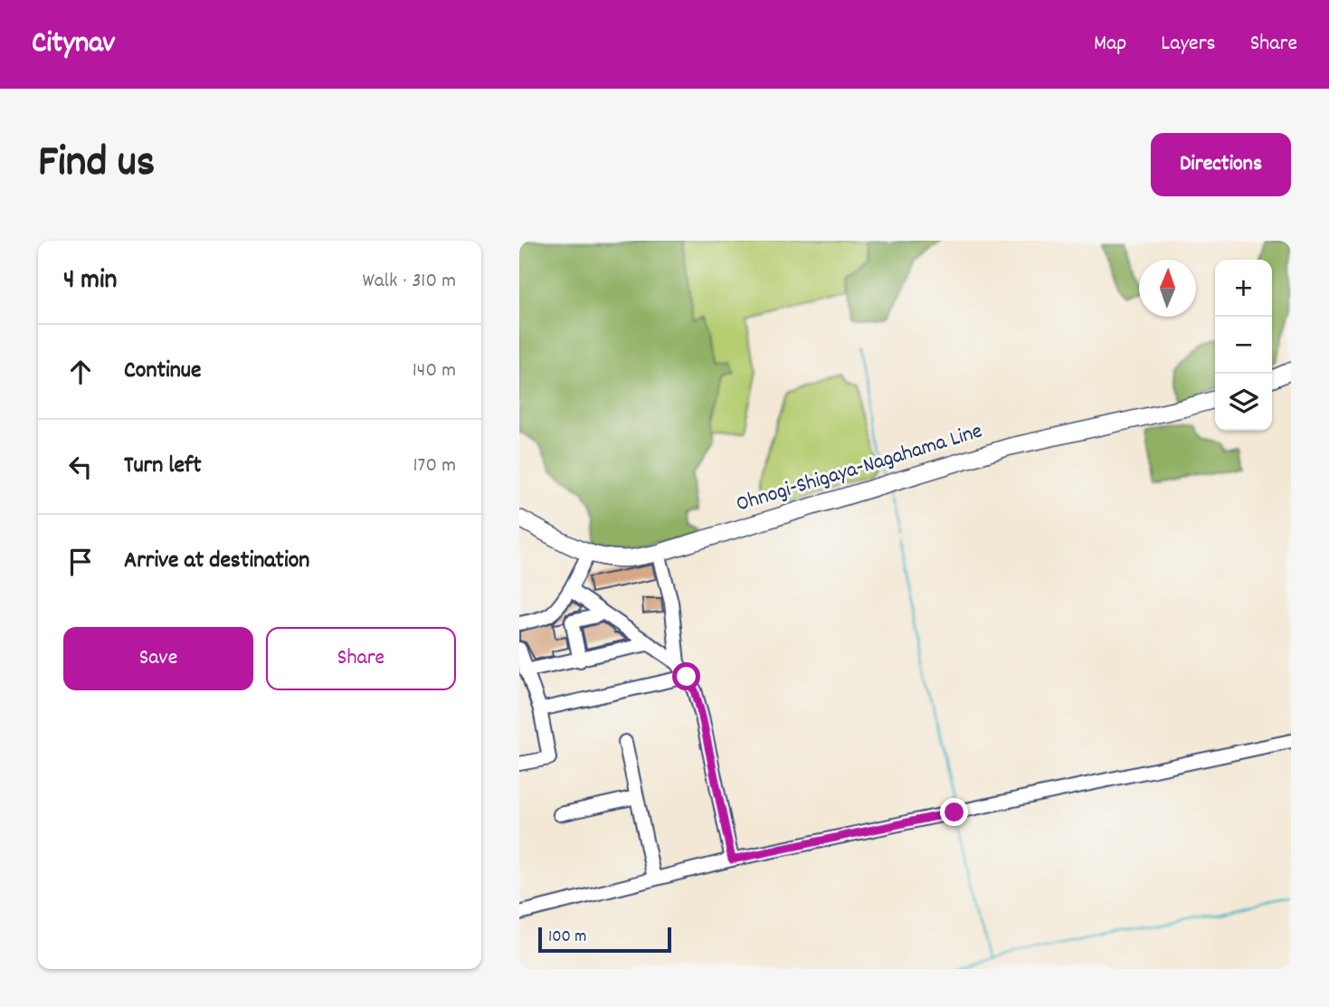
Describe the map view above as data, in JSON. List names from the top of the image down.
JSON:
{
  "streets": {
    "main road": ["Ohnogi-Shigaya-Nagahama Line"]
  },
  "scale_bar": "100 m",
  "north": "top",
  "page": {
    "header": "Citynav",
    "nav": ["Map", "Layers", "Share"],
    "title": "Find us",
    "buttons": [
      "Directions",
      ["Save", "Share"]
    ],
    "heading": ["4 min", "Walk · 310 m"],
    "map_buttons": ["+", "−"],
    "list": [
      ["Continue", "140 m"],
      ["Turn left", "170 m"],
      "Arrive at destination"
    ],
    "scale": "100 m"
  }
}
